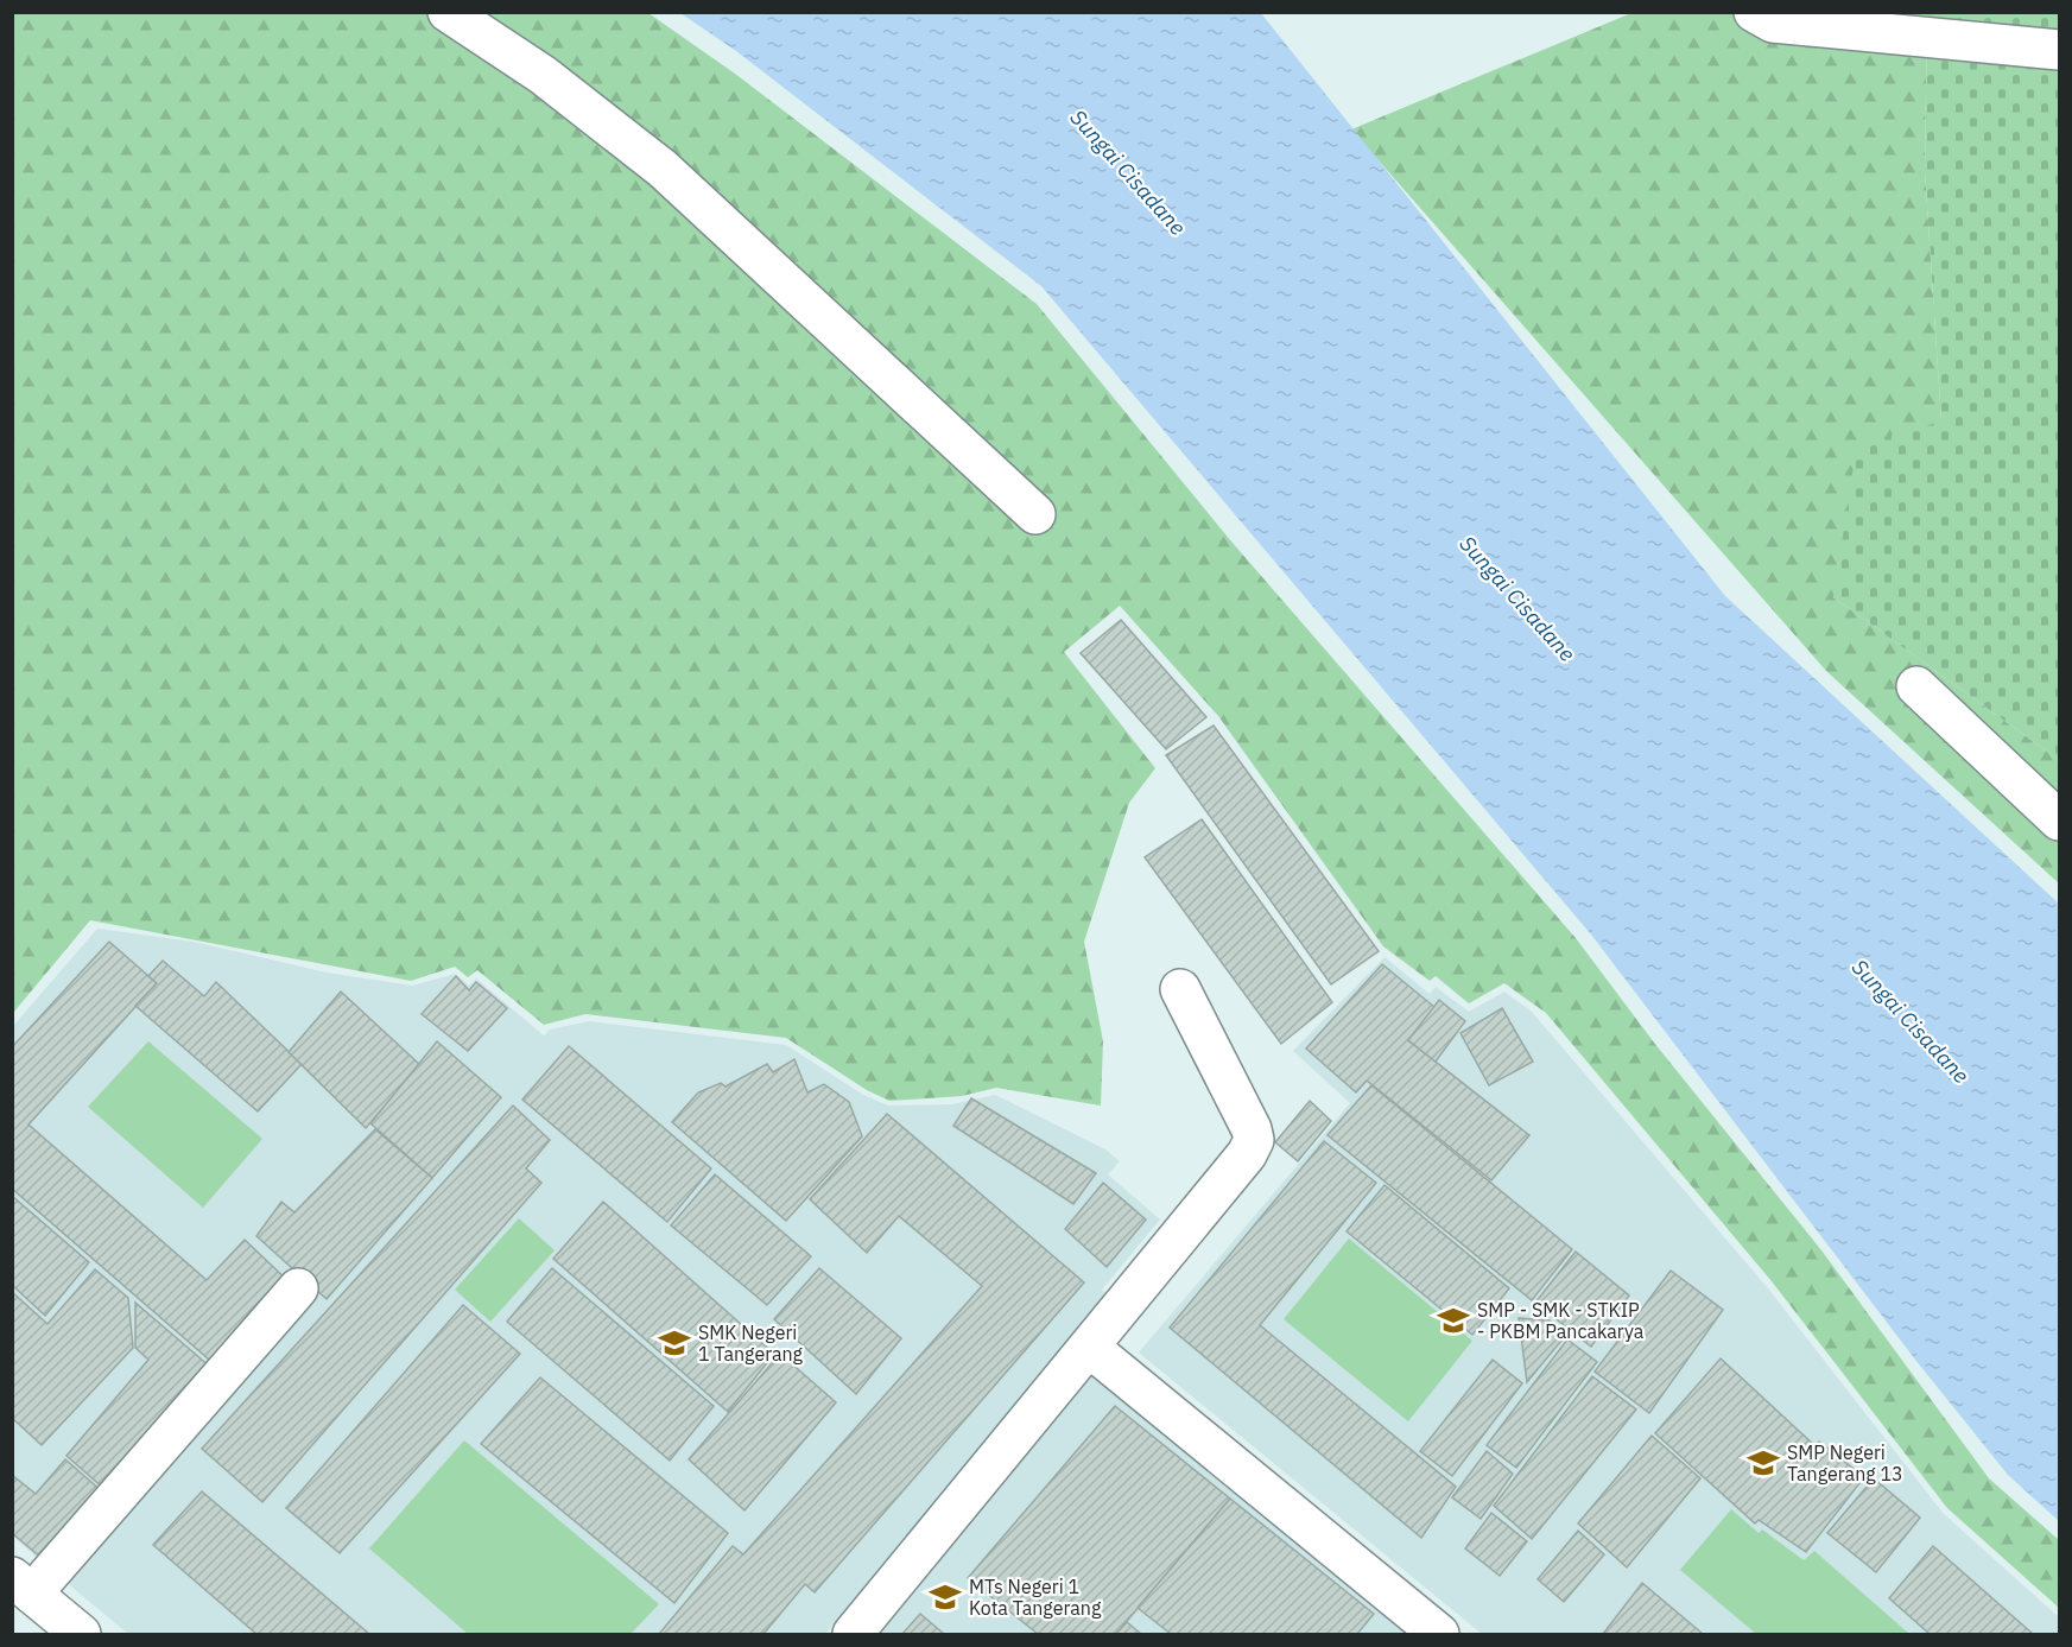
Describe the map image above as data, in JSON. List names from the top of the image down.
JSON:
{
  "water": ["Sungai Cisadane"],
  "places": {
    "school or university": [
      "SMP - SMK - STKIP - PKBM Pancakarya",
      "SMK Negeri 1 Tangerang",
      "SMP Negeri Tangerang 13",
      "MTs Negeri 1 Kota Tangerang"
    ]
  }
}
